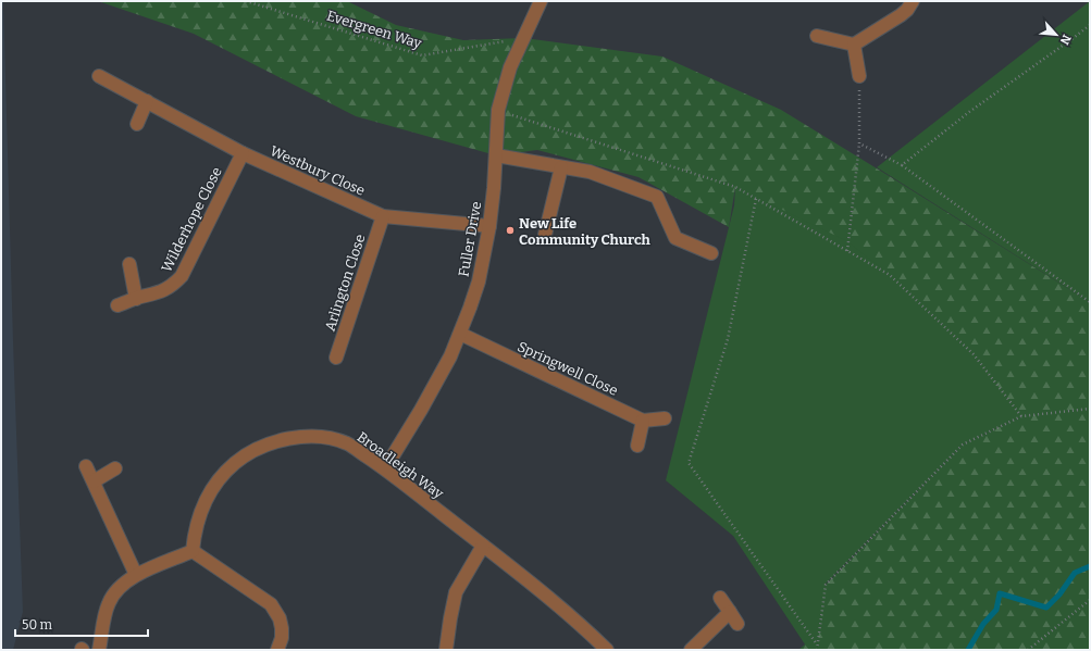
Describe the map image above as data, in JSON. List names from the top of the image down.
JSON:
{
  "streets": {
    "street": [
      "Westbury Close",
      "Wilderhope Close",
      "Fuller Drive",
      "Arlington Close",
      "Springwell Close",
      "Broadleigh Way"
    ],
    "path": ["Evergreen Way"]
  },
  "crossings": [
    ["Evergreen Way", "Fuller Drive"],
    ["Westbury Close", "Wilderhope Close"],
    ["Westbury Close", "Fuller Drive"],
    ["Westbury Close", "Arlington Close"],
    ["Fuller Drive", "Springwell Close"],
    ["Fuller Drive", "Broadleigh Way"]
  ],
  "places": ["New Life Community Church"],
  "scale_bar": "50 m",
  "north": "bottom right"
}
